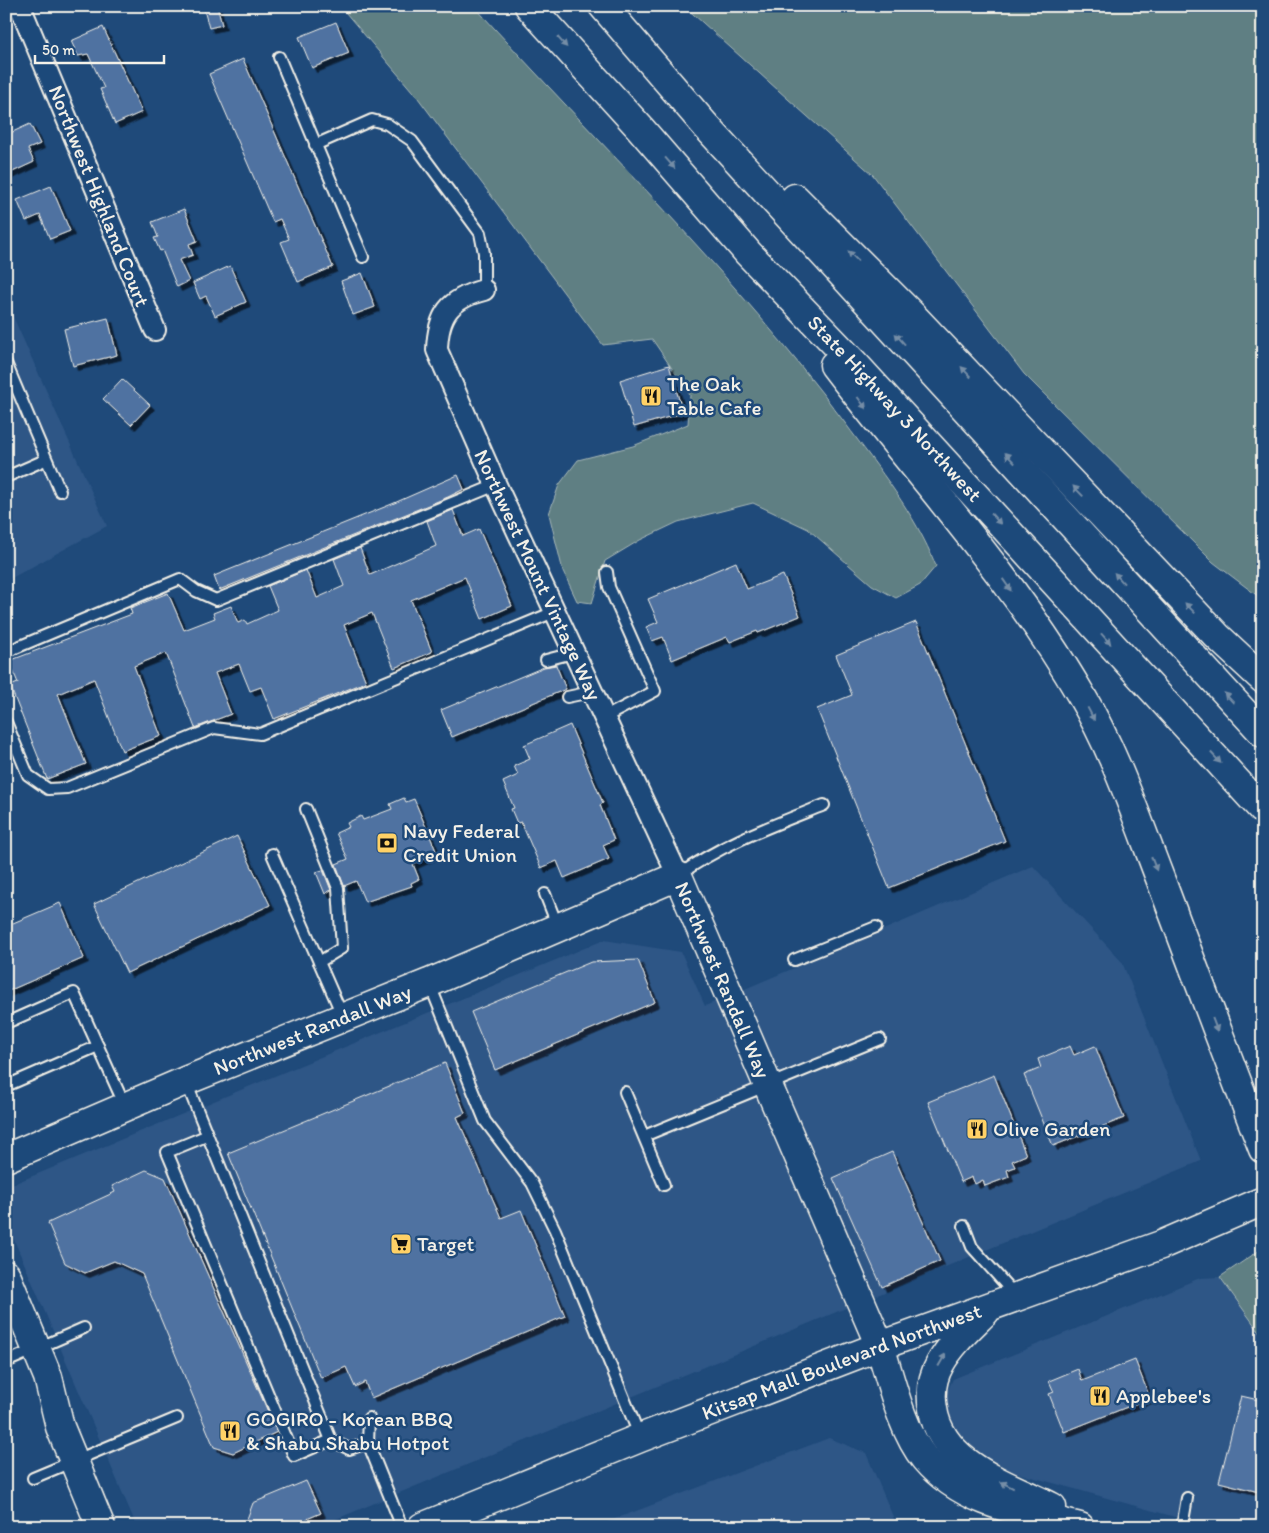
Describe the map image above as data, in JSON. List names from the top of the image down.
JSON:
{
  "streets": {
    "main road": ["State Highway 3 Northwest", "Northwest Randall Way", "Kitsap Mall Boulevard Northwest"],
    "street": ["Northwest Highland Court", "Northwest Mount Vintage Way"]
  },
  "crossings": [
    ["Northwest Mount Vintage Way", "Northwest Randall Way"],
    ["Northwest Randall Way", "Kitsap Mall Boulevard Northwest"]
  ],
  "places": {
    "restaurant": [
      "The Oak Table Cafe",
      "Olive Garden",
      "Applebee's",
      "GOGIRO - Korean BBQ & Shabu Shabu Hotpot"
    ],
    "bank": ["Navy Federal Credit Union"],
    "supermarket": ["Target"]
  },
  "scale_bar": "50 m"
}
